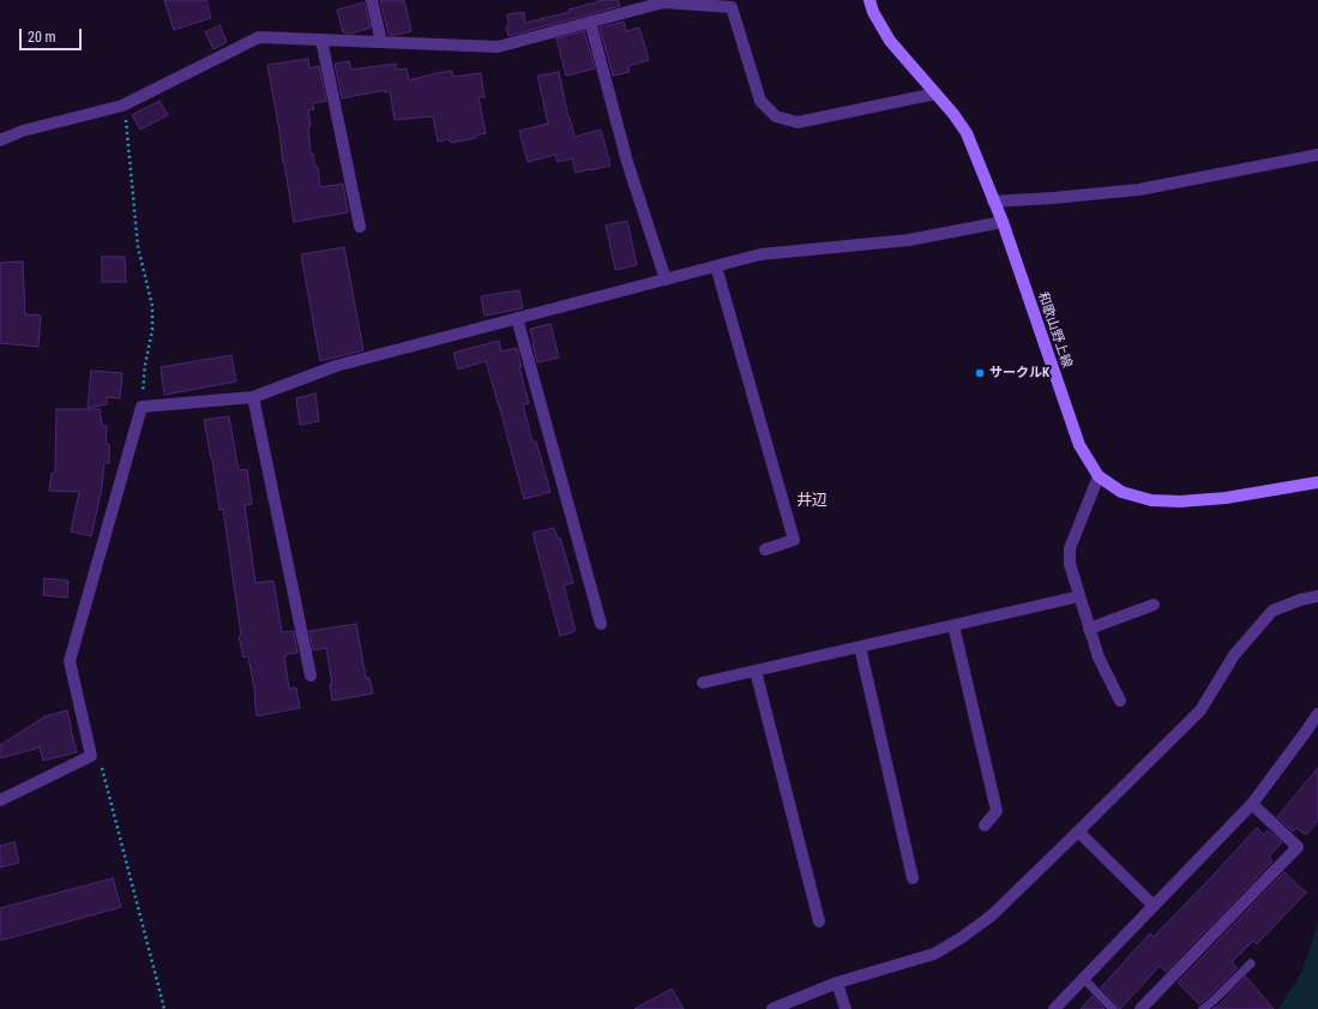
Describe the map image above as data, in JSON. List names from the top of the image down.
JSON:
{
  "streets": {
    "main road": ["和歌山野上線"]
  },
  "districts": ["井辺"],
  "places": ["サークルK"],
  "scale_bar": "20 m"
}
